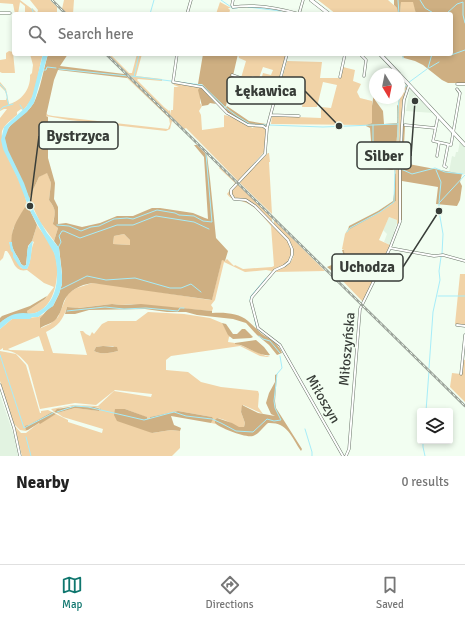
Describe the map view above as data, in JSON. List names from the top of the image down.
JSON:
{
  "streets": {
    "street": ["Miłoszyńska", "Miłoszyn"]
  },
  "crossings": [
    ["Miłoszyńska", "Miłoszyn"]
  ],
  "places": [
    "Silber",
    "Łękawica",
    "Bystrzyca",
    "Uchodza"
  ],
  "north": "bottom",
  "page": {
    "search": "Search here",
    "heading": ["Nearby", "0 results"],
    "nav": ["Map", "Directions", "Saved"]
  }
}
